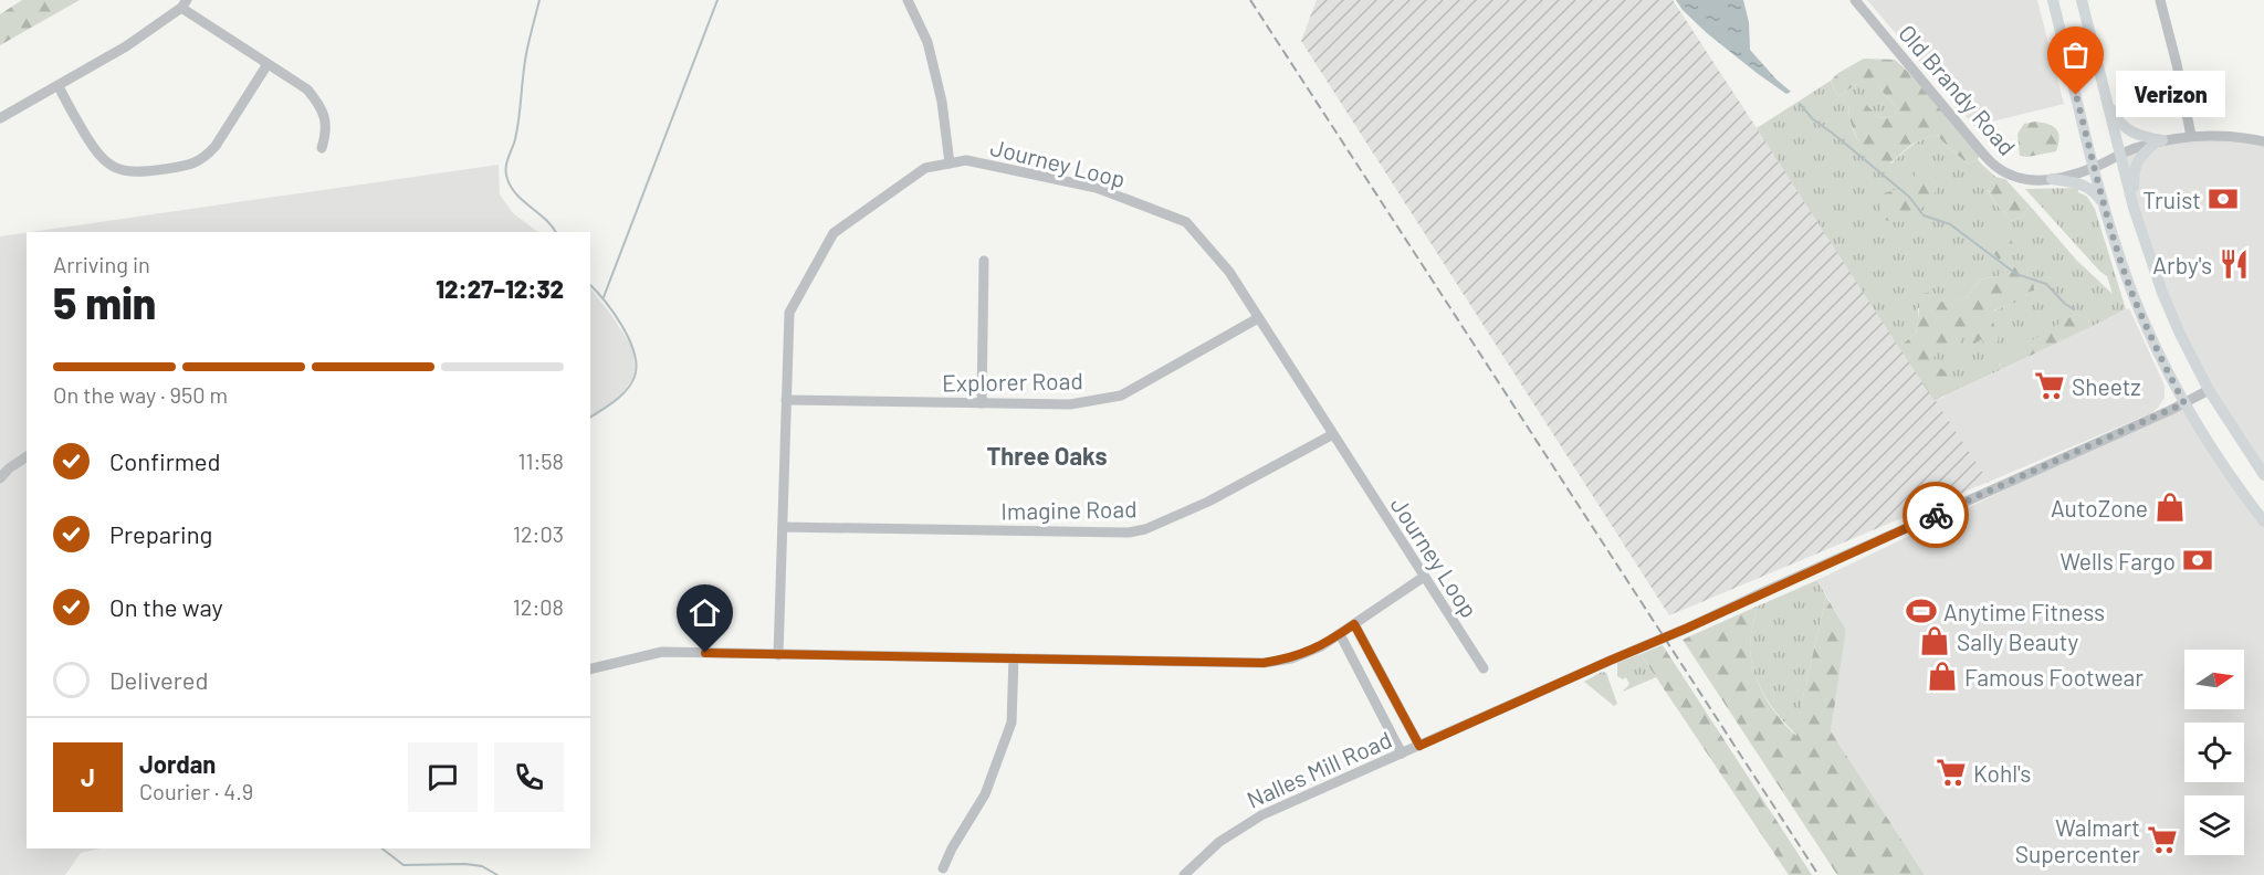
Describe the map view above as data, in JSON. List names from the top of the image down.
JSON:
{
  "streets": {
    "street": [
      "Old Brandy Road",
      "Journey Loop",
      "Explorer Road",
      "Imagine Road",
      "Nalles Mill Road"
    ]
  },
  "crossings": [
    ["Journey Loop", "Explorer Road"],
    ["Journey Loop", "Imagine Road"]
  ],
  "districts": ["Three Oaks"],
  "places": {
    "other": ["Verizon"],
    "bank": ["Truist", "Wells Fargo"],
    "restaurant": ["Arby's"],
    "supermarket": ["Sheetz", "Kohl's", "Walmart Supercenter"],
    "shop": ["AutoZone", "Sally Beauty", "Famous Footwear"],
    "sports": ["Anytime Fitness"]
  },
  "north": "right",
  "page": {
    "bubble": "Verizon",
    "heading": ["5 min", "Arriving in", "12:27–12:32"],
    "panel": ["Jordan", "Courier · 4.9"],
    "bar": "On the way · 950 m",
    "list": [
      ["Confirmed", "11:58"],
      ["Preparing", "12:03"],
      ["On the way", "12:08"],
      "Delivered"
    ],
    "round": "J"
  }
}
